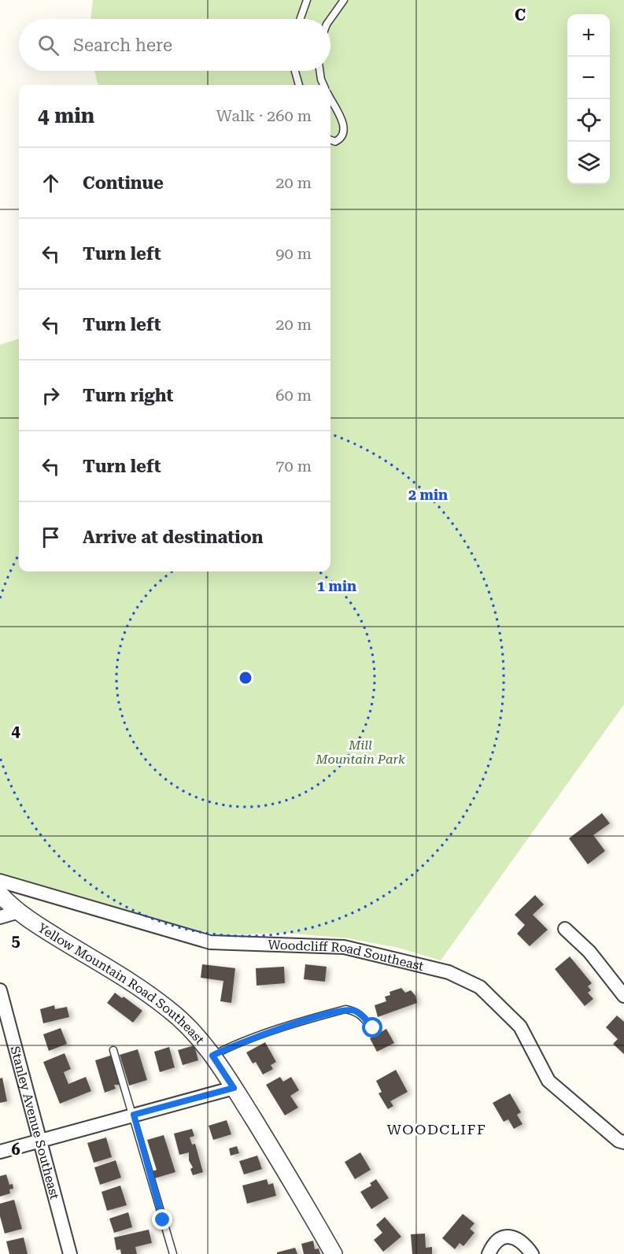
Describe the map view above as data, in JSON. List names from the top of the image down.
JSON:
{
  "streets": {
    "street": ["Woodcliff Road Southeast", "Yellow Mountain Road Southeast", "Stanley Avenue Southeast"]
  },
  "districts": ["WOODCLIFF"],
  "parks": ["Mill Mountain Park"],
  "page": {
    "map_buttons": ["+", "−"],
    "search": "Search here",
    "heading": ["4 min", "Walk · 260 m"],
    "list": [
      ["Continue", "20 m"],
      ["Turn left", "90 m"],
      ["Turn left", "20 m"],
      ["Turn right", "60 m"],
      ["Turn left", "70 m"],
      "Arrive at destination"
    ]
  },
  "grid": {
    "columns": ["C"],
    "rows": ["4", "5", "6"]
  },
  "rings": ["2 min", "1 min"]
}
